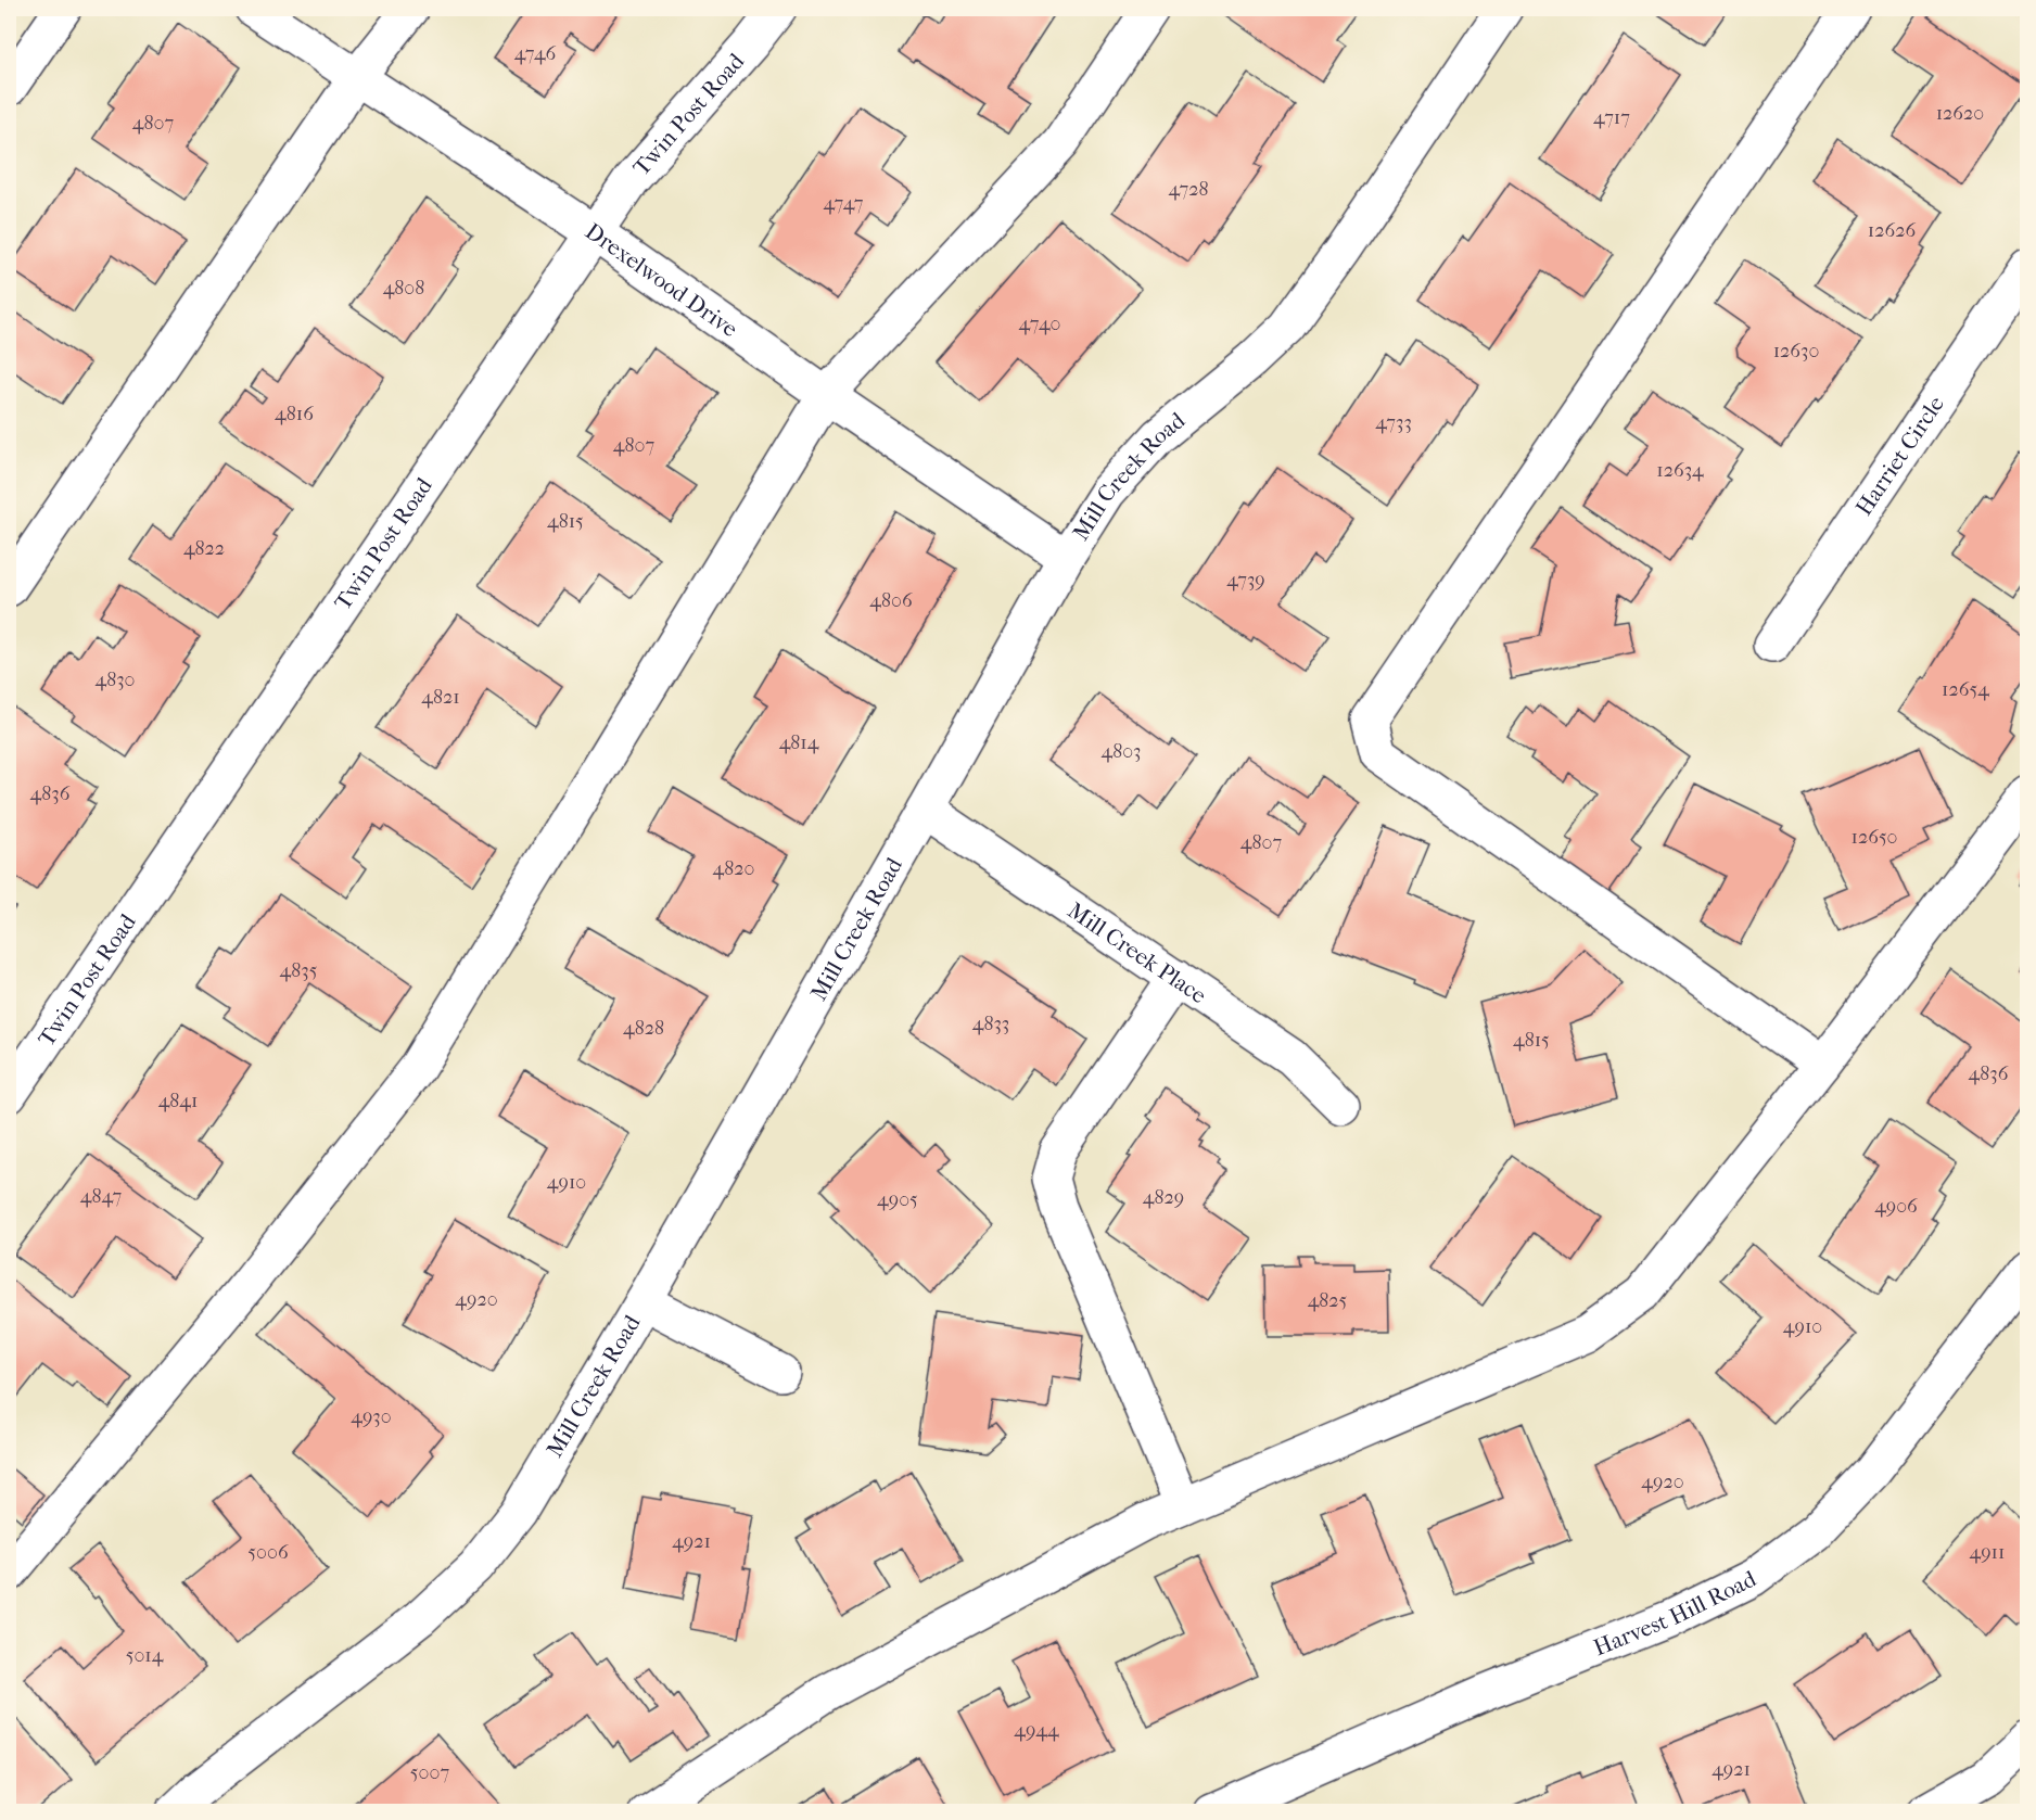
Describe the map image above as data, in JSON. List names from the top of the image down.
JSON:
{
  "streets": {
    "street": [
      "Twin Post Road",
      "Drexelwood Drive",
      "Harriet Circle",
      "Mill Creek Road",
      "Mill Creek Place",
      "Harvest Hill Road"
    ]
  },
  "crossings": [
    ["Twin Post Road", "Drexelwood Drive"],
    ["Drexelwood Drive", "Mill Creek Road"],
    ["Mill Creek Road", "Mill Creek Place"]
  ],
  "house_numbers": [
    "4746",
    "12620",
    "4717",
    "4807",
    "4728",
    "4747",
    "12626",
    "4808",
    "4740",
    "12630",
    "4816",
    "4733",
    "4807",
    "12634",
    "4815",
    "4822",
    "4739",
    "4806",
    "4830",
    "12654",
    "4821",
    "4814",
    "4803",
    "4836",
    "12650",
    "4807",
    "4820",
    "4835",
    "4833",
    "4828",
    "4815",
    "4836",
    "4841",
    "4910",
    "4847",
    "4829",
    "4905",
    "4906",
    "4920",
    "4825",
    "4910",
    "4930",
    "4920",
    "4921",
    "5006",
    "4911",
    "5014",
    "4944",
    "4921",
    "5007"
  ]
}
